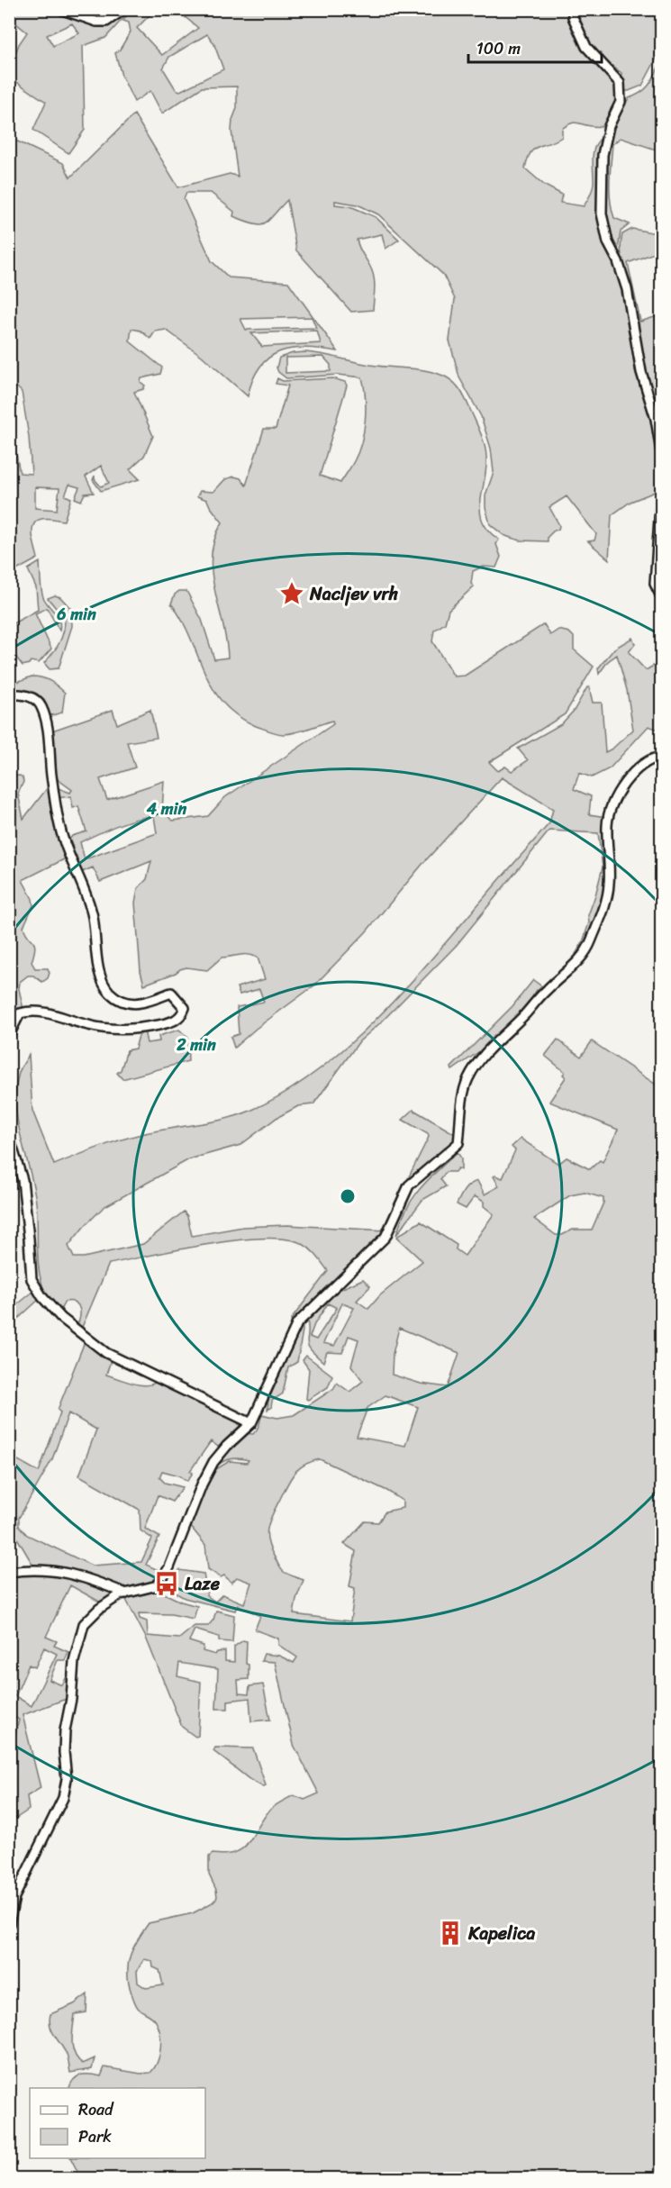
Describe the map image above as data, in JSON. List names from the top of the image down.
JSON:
{
  "places": {
    "place": ["Nacljev vrh"],
    "bus stop": ["Laze"],
    "building": ["Kapelica"]
  },
  "legend": ["Road", "Park"],
  "scale_bar": "100 m",
  "rings": ["6 min", "4 min", "2 min"]
}
